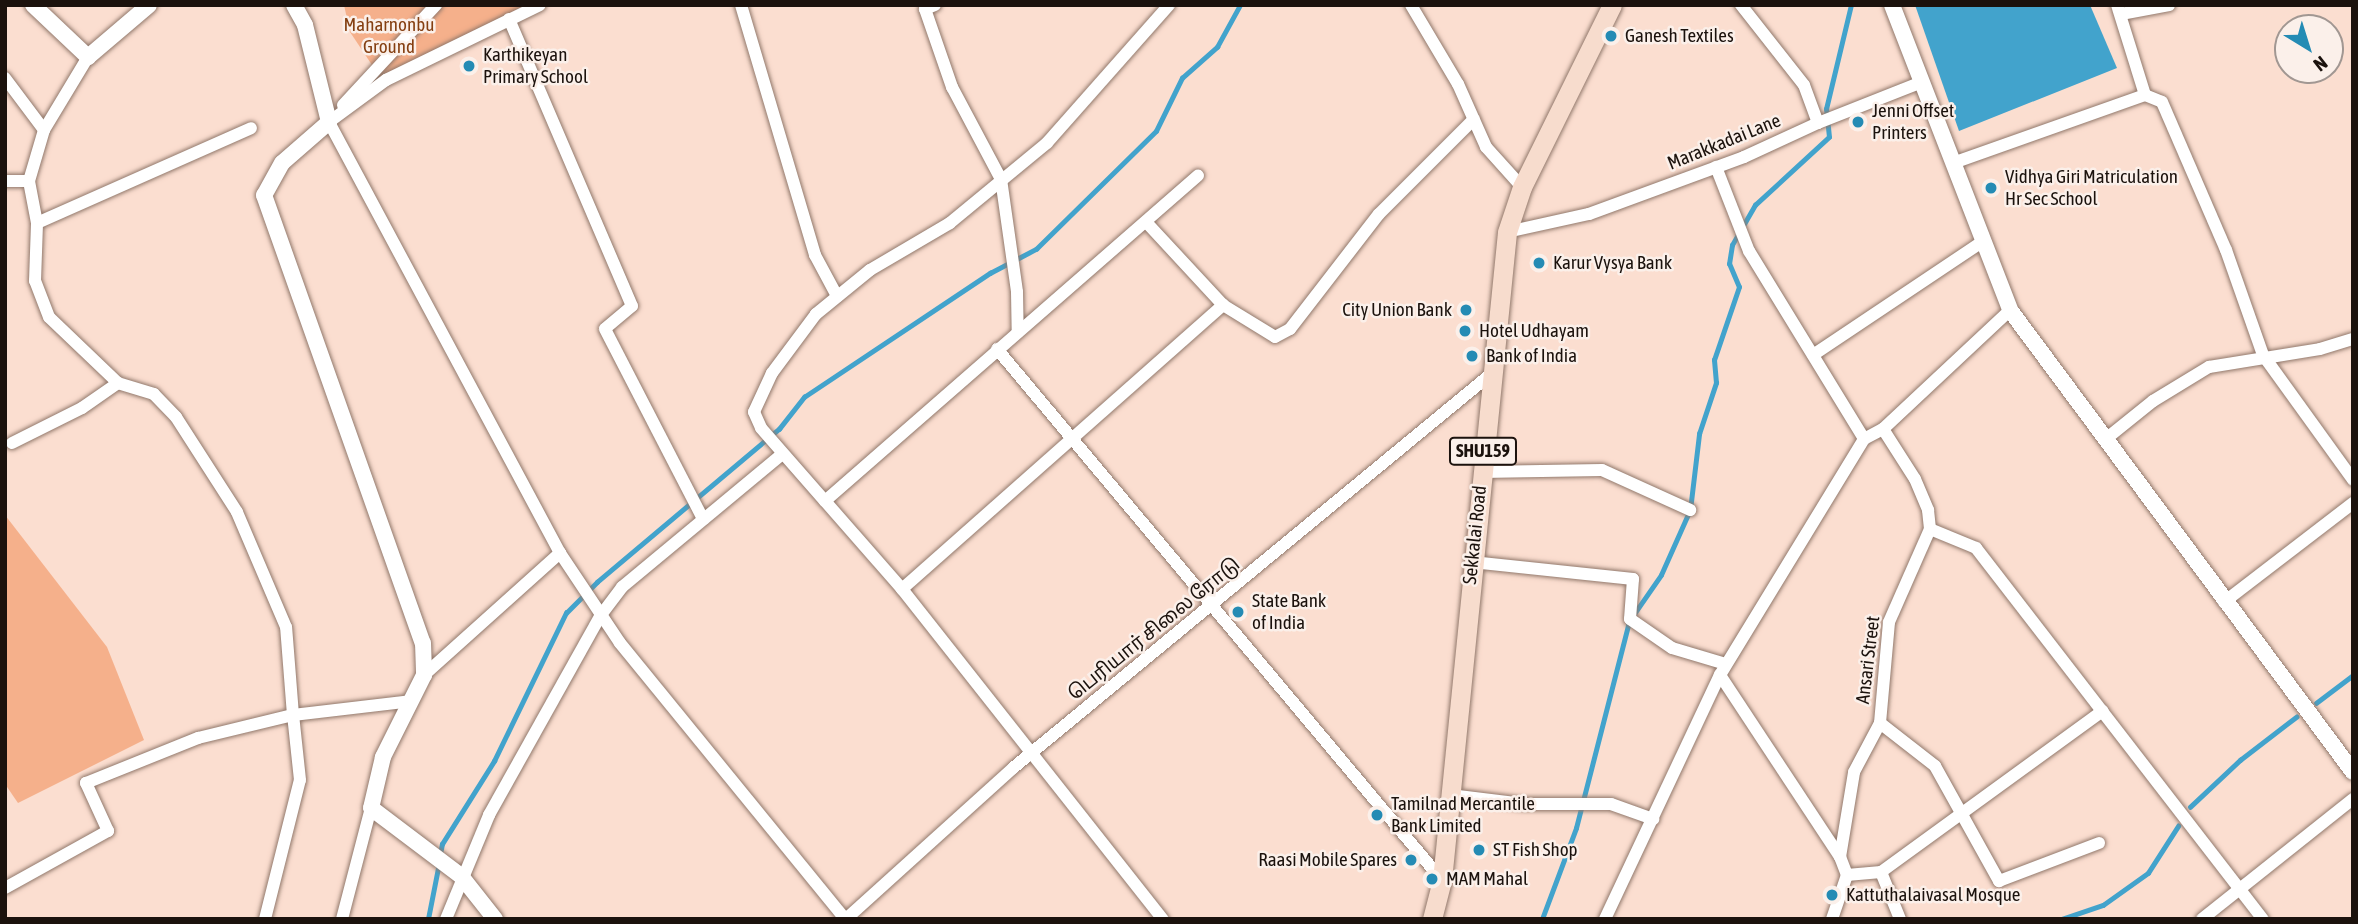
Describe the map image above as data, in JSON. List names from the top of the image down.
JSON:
{
  "streets": {
    "main road": ["SHU159", "Sekkalai Road"],
    "street": ["Marakkadai Lane", "பெரியார் சிலை ரோடு", "Ansari Street"]
  },
  "crossings": [
    ["Marakkadai Lane", "Sekkalai Road"],
    ["Sekkalai Road", "பெரியார் சிலை ரோடு"]
  ],
  "parks": ["Maharnonbu Ground"],
  "places": [
    "Ganesh Textiles",
    "Karthikeyan Primary School",
    "Jenni Offset Printers",
    "Vidhya Giri Matriculation Hr Sec School",
    "Karur Vysya Bank",
    "City Union Bank",
    "Hotel Udhayam",
    "Bank of India",
    "State Bank of India",
    "Tamilnad Mercantile Bank Limited",
    "ST Fish Shop",
    "Raasi Mobile Spares",
    "MAM Mahal",
    "Kattuthalaivasal Mosque"
  ],
  "north": "bottom right"
}
